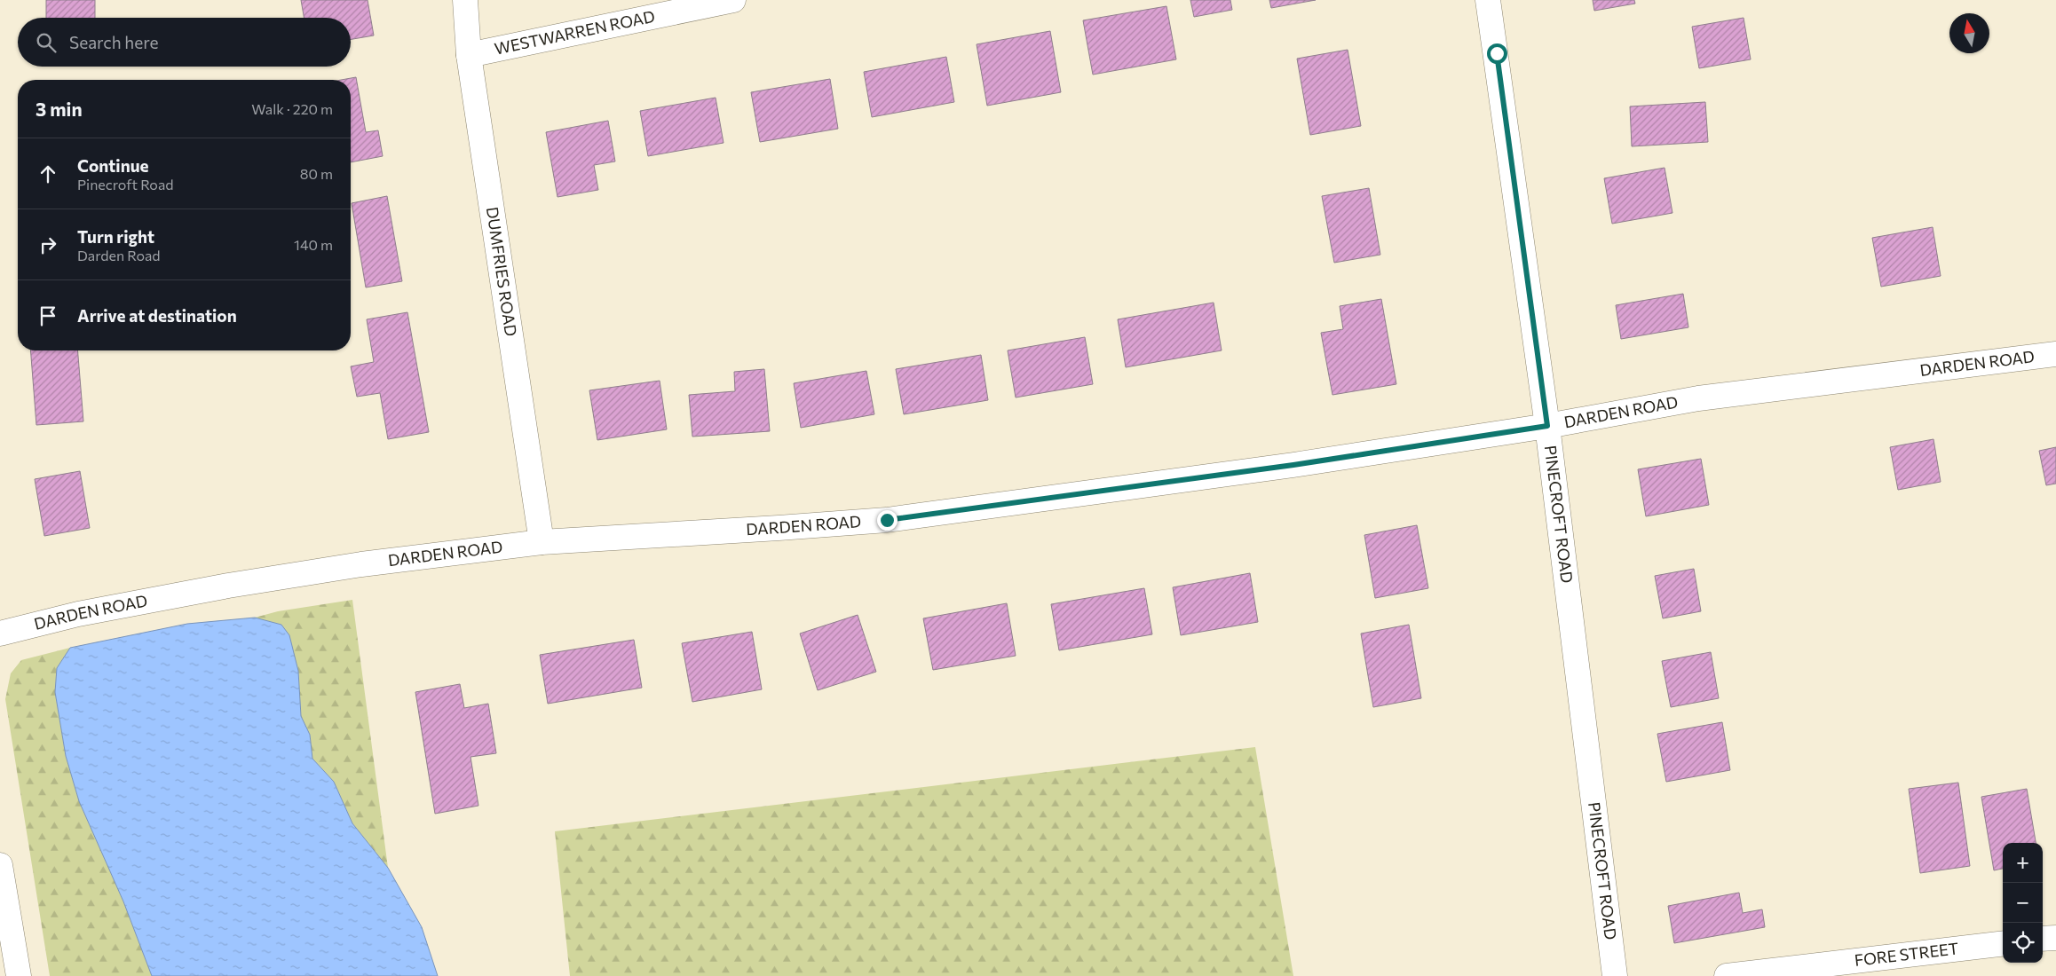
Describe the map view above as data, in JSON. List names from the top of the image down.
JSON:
{
  "streets": {
    "street": [
      "WESTWARREN ROAD",
      "DUMFRIES ROAD",
      "DARDEN ROAD",
      "PINECROFT ROAD",
      "FORE STREET"
    ]
  },
  "crossings": [
    ["WESTWARREN ROAD", "DUMFRIES ROAD"],
    ["DUMFRIES ROAD", "DARDEN ROAD"],
    ["DARDEN ROAD", "PINECROFT ROAD"]
  ],
  "north": "top",
  "page": {
    "search": "Search here",
    "heading": ["3 min", "Walk · 220 m"],
    "list": [
      ["Continue", "Pinecroft Road", "80 m"],
      ["Turn right", "Darden Road", "140 m"],
      "Arrive at destination"
    ],
    "map_buttons": ["+", "−"]
  }
}
